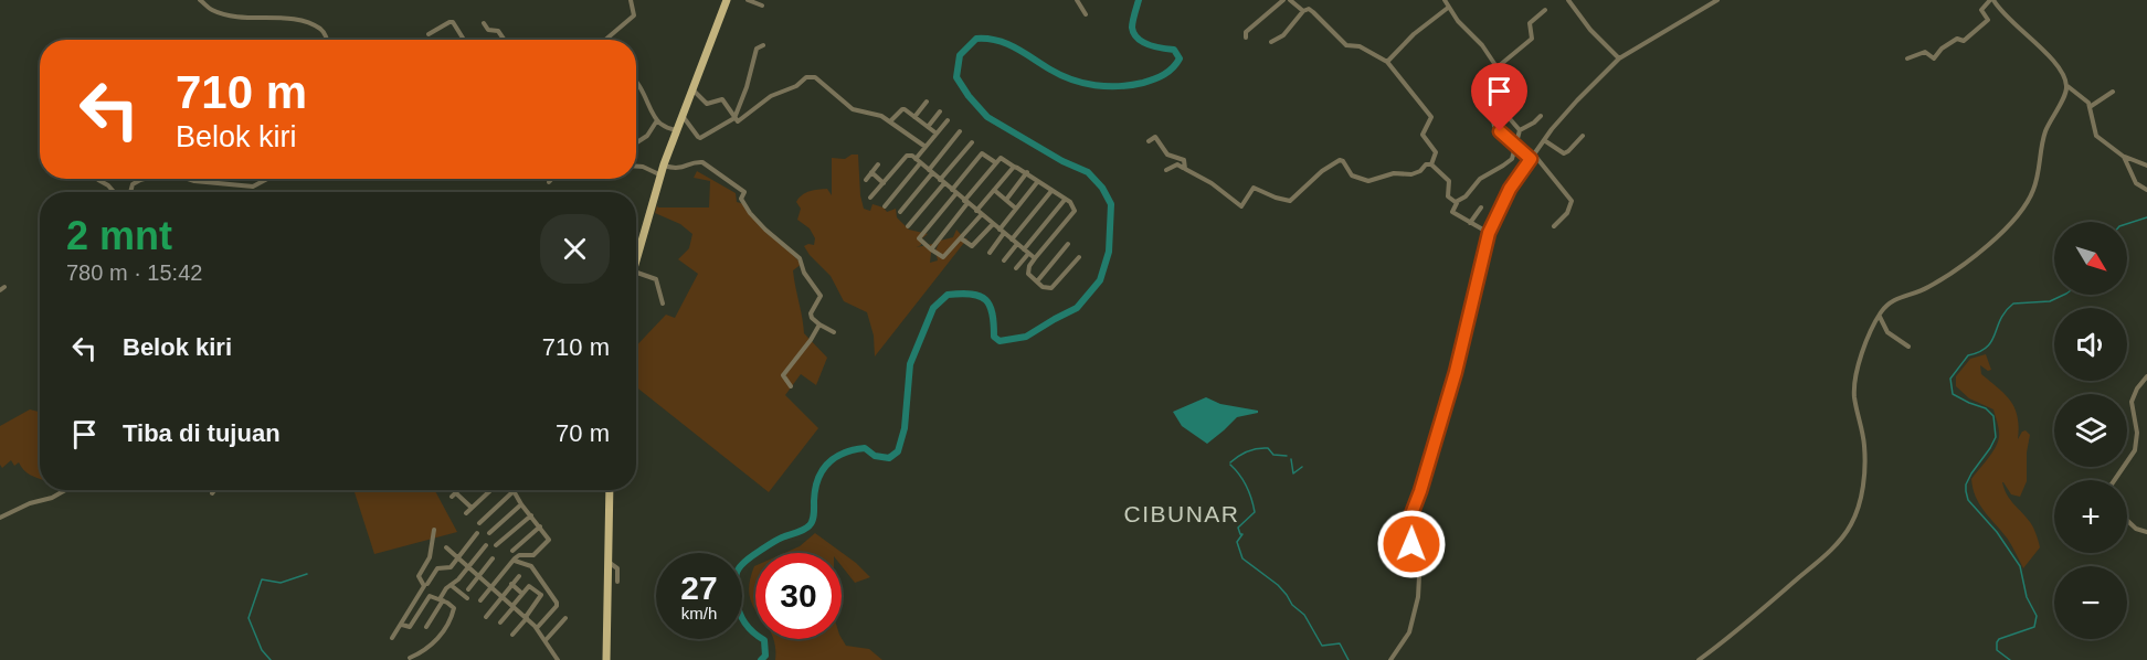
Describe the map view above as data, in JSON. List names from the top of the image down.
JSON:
{
  "districts": ["CIBUNAR"],
  "north": "bottom right",
  "page": {
    "turn": ["710 m", "Belok kiri"],
    "heading": ["2 mnt", "780 m · 15:42"],
    "map_buttons": ["+", "−"],
    "list": [
      {
        "name": "Belok kiri",
        "value": "710 m"
      },
      {
        "name": "Tiba di tujuan",
        "value": "70 m"
      }
    ],
    "speed": "27 km/h",
    "limit": "30"
  }
}
